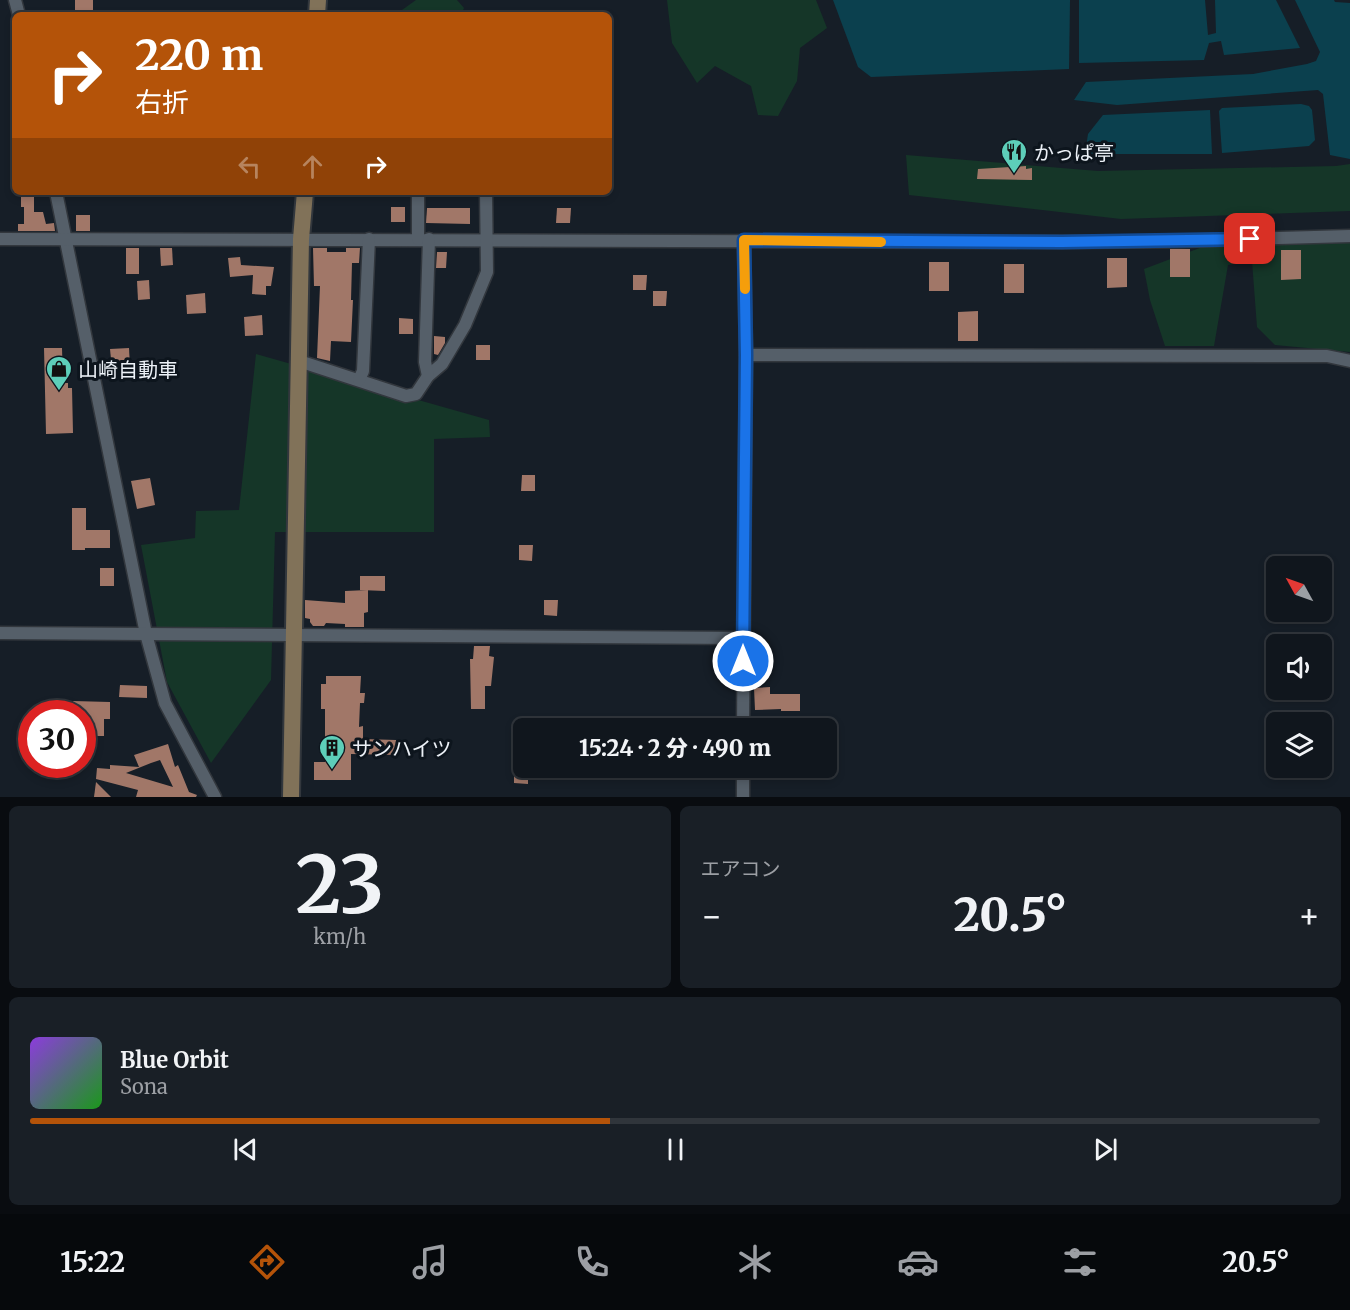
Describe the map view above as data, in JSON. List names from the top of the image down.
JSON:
{
  "places": {
    "restaurant": ["かっぱ亭"],
    "shop": ["山崎自動車"],
    "building": ["サンハイツ"]
  },
  "north": "top left",
  "page": {
    "turn": ["220 m", "右折"],
    "limit": "30",
    "trip": "15:24 · 2 分 · 490 m",
    "tile": [
      ["23", "km/h"],
      "エアコン"
    ],
    "heat": ["−", "20.5°", "+"],
    "song": ["Blue Orbit", "Sona"],
    "tabs": ["15:22", "20.5°"]
  }
}
